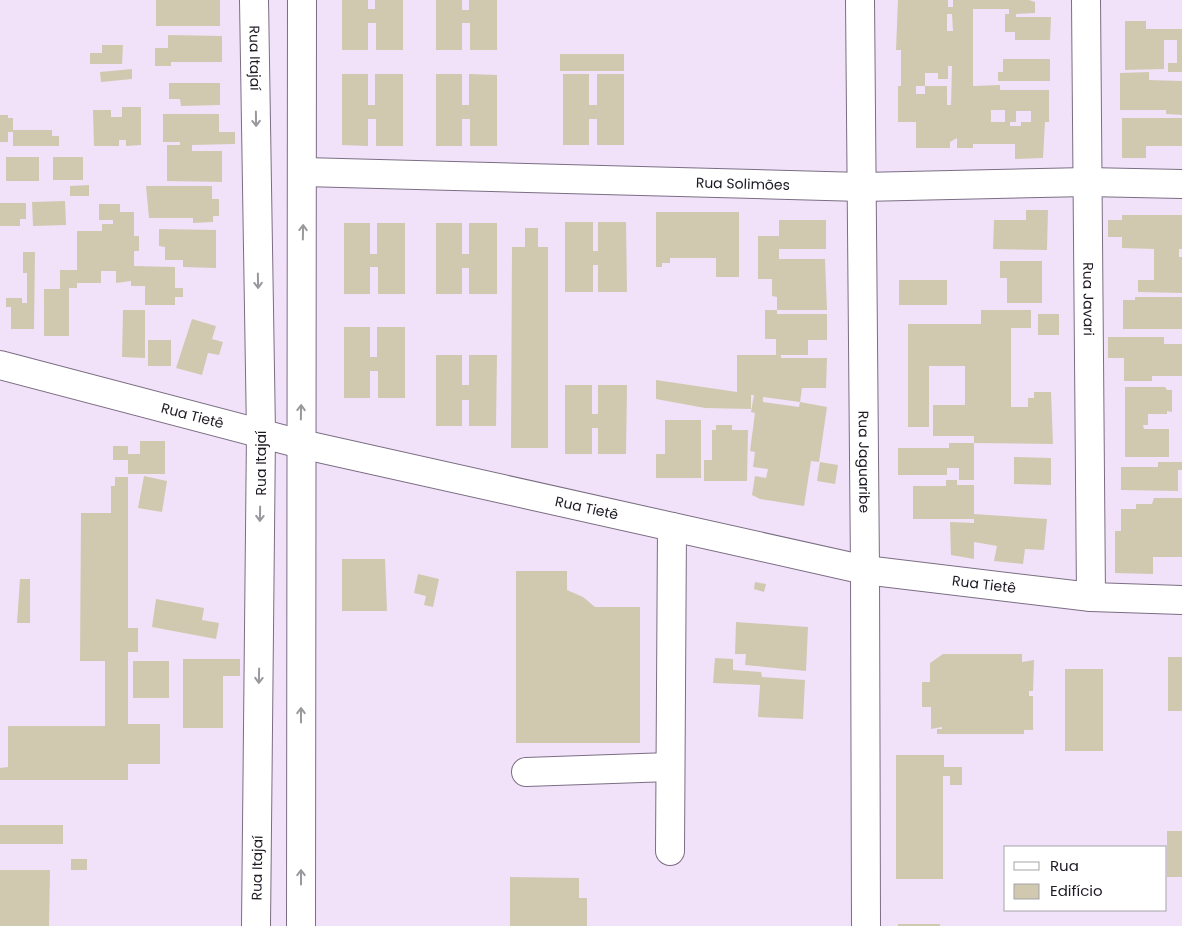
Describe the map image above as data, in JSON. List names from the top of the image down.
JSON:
{
  "streets": {
    "street": [
      "Rua Itajaí",
      "Rua Solimões",
      "Rua Javari",
      "Rua Tietê",
      "Rua Jaguaribe"
    ]
  },
  "crossings": [
    ["Rua Itajaí", "Rua Tietê"],
    ["Rua Solimões", "Rua Javari"],
    ["Rua Solimões", "Rua Jaguaribe"],
    ["Rua Javari", "Rua Tietê"],
    ["Rua Tietê", "Rua Jaguaribe"]
  ],
  "legend": ["Rua", "Edifício"]
}
